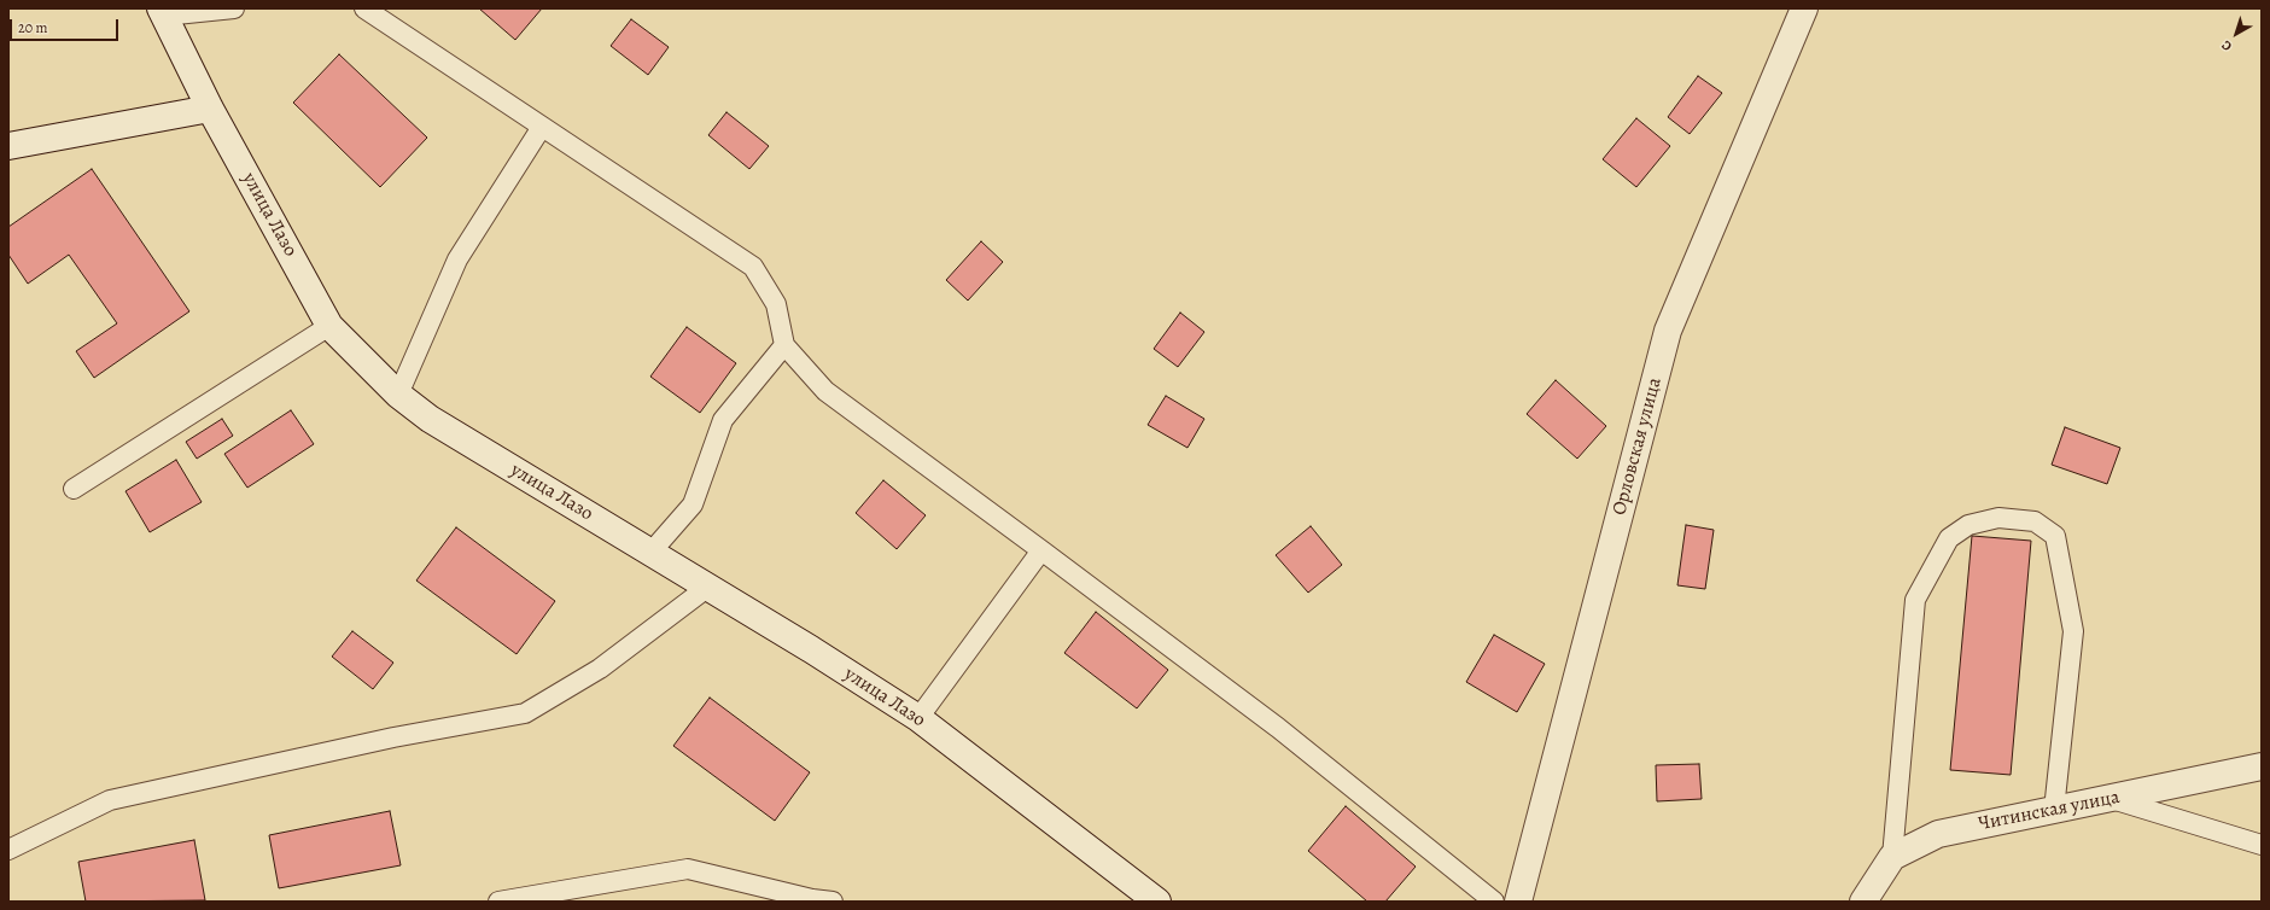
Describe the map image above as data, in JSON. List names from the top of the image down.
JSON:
{
  "streets": {
    "street": ["улица Лазо", "Орловская улица", "Читинская улица"]
  },
  "scale_bar": "20 m",
  "north": "bottom left"
}
